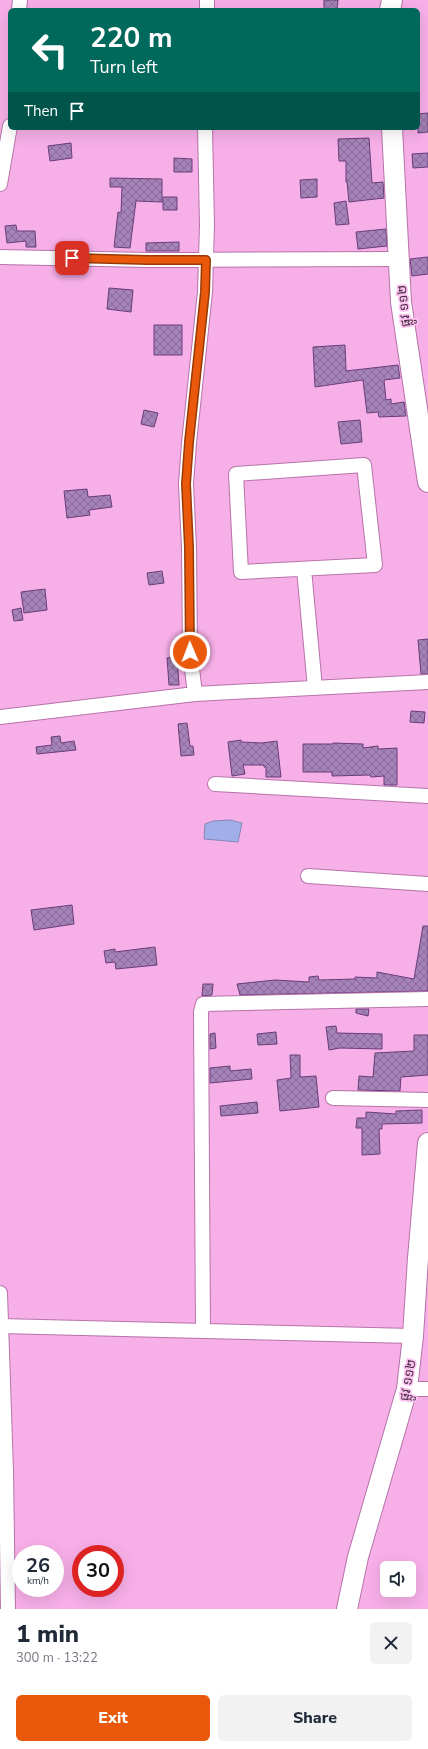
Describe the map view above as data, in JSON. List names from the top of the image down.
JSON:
{
  "streets": {
    "street": ["ផ្លូវ ១១២"]
  },
  "page": {
    "turn": ["220 m", "Turn left"],
    "then": "Then",
    "speed": "26 km/h",
    "limit": "30",
    "heading": ["1 min", "300 m · 13:22"],
    "buttons": ["Exit", "Share"]
  }
}
